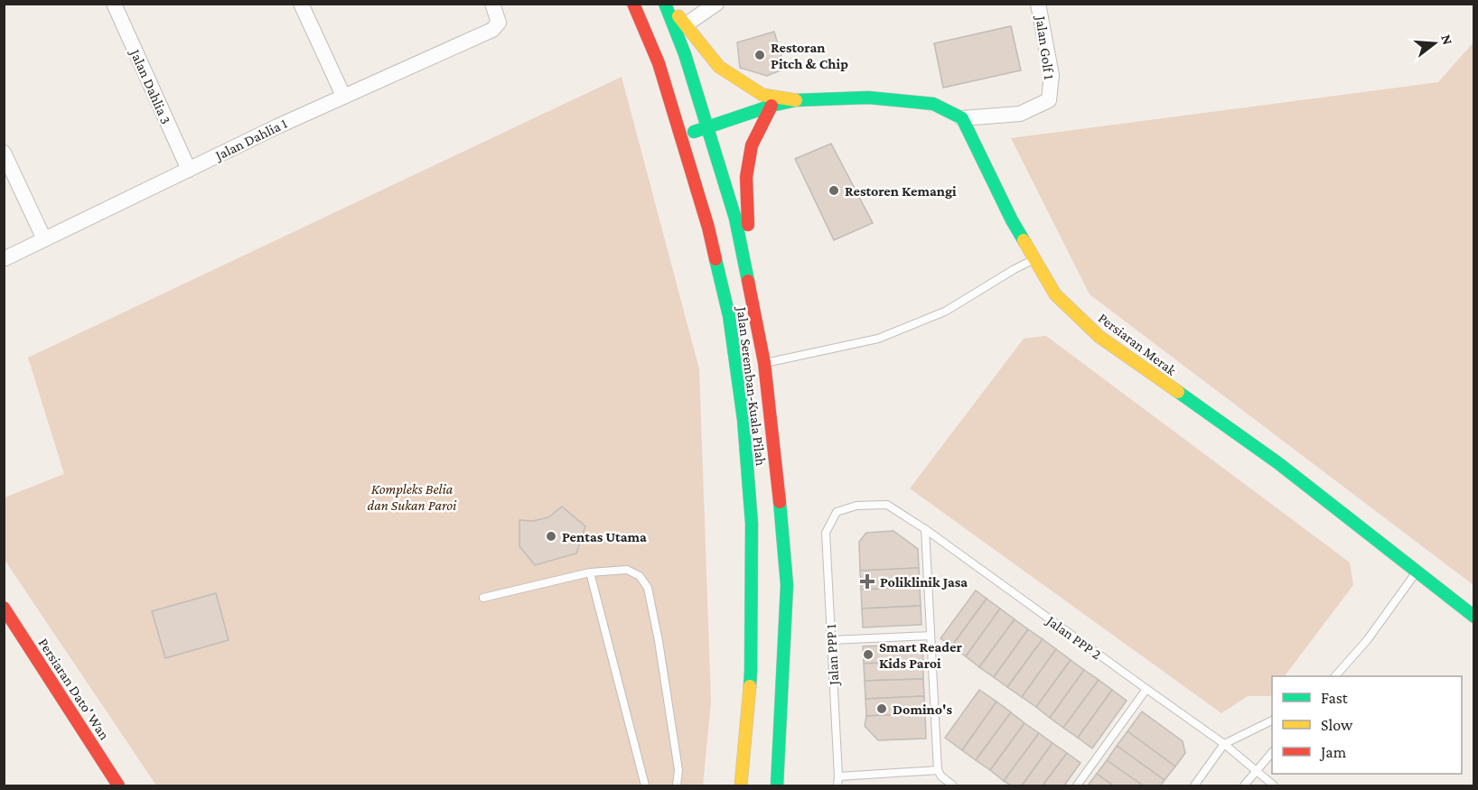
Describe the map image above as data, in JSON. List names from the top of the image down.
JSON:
{
  "streets": {
    "main road": ["Persiaran Merak", "Jalan Seremban-Kuala Pilah", "Persiaran Dato' Wan"],
    "street": ["Jalan Golf 1", "Jalan Dahlia 3", "Jalan Dahlia 1"],
    "lane": ["Jalan PPP 2", "Jalan PPP 1"]
  },
  "crossings": [
    ["Jalan Golf 1", "Persiaran Merak"],
    ["Jalan Dahlia 3", "Jalan Dahlia 1"],
    ["Jalan PPP 2", "Jalan PPP 1"]
  ],
  "parks": ["Kompleks Belia dan Sukan Paroi"],
  "places": {
    "other": [
      "Restoran Pitch & Chip",
      "Restoren Kemangi",
      "Pentas Utama",
      "Smart Reader Kids Paroi",
      "Domino's"
    ],
    "health": ["Poliklinik Jasa"]
  },
  "legend": ["Fast", "Slow", "Jam"],
  "north": "right"
}
